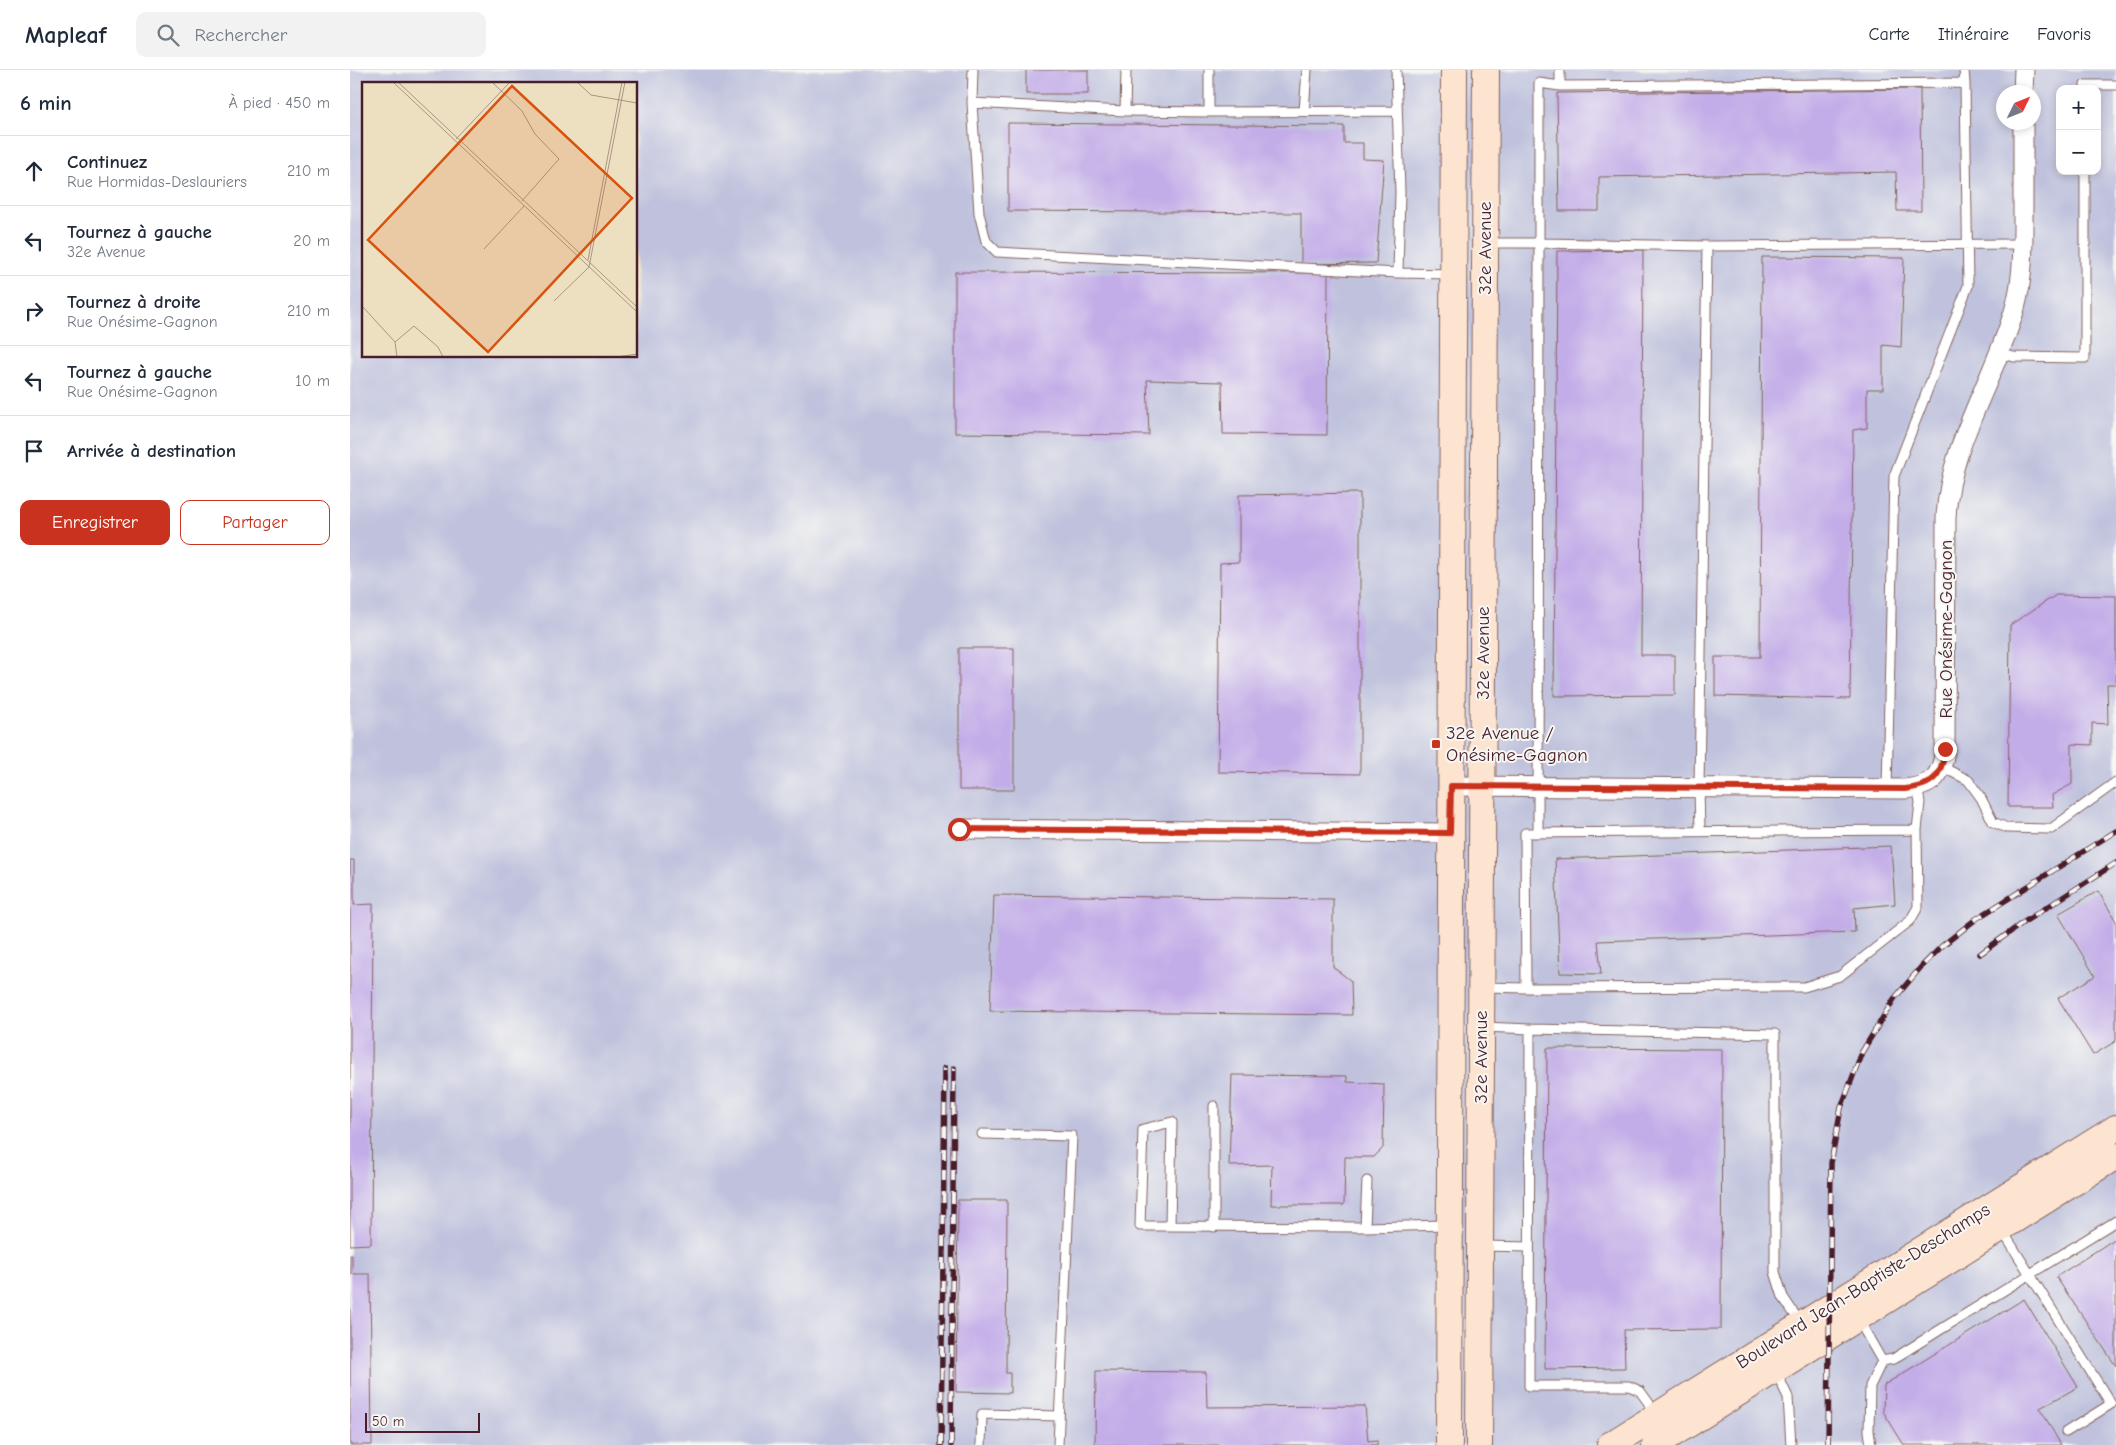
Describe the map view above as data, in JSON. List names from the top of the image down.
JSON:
{
  "streets": {
    "street": ["32e Avenue", "Rue Onésime-Gagnon", "Boulevard Jean-Baptiste-Deschamps"]
  },
  "places": {
    "transit": ["32e Avenue / Onésime-Gagnon"]
  },
  "scale_bar": "50 m",
  "north": "top right",
  "page": {
    "header": "Mapleaf",
    "search": "Rechercher",
    "nav": ["Carte", "Itinéraire", "Favoris"],
    "heading": ["6 min", "À pied · 450 m"],
    "map_buttons": ["+", "−"],
    "list": [
      ["Continuez", "Rue Hormidas-Deslauriers", "210 m"],
      ["Tournez à gauche", "32e Avenue", "20 m"],
      ["Tournez à droite", "Rue Onésime-Gagnon", "210 m"],
      ["Tournez à gauche", "Rue Onésime-Gagnon", "10 m"],
      "Arrivée à destination"
    ],
    "buttons": ["Enregistrer", "Partager"],
    "scale": "50 m"
  }
}
